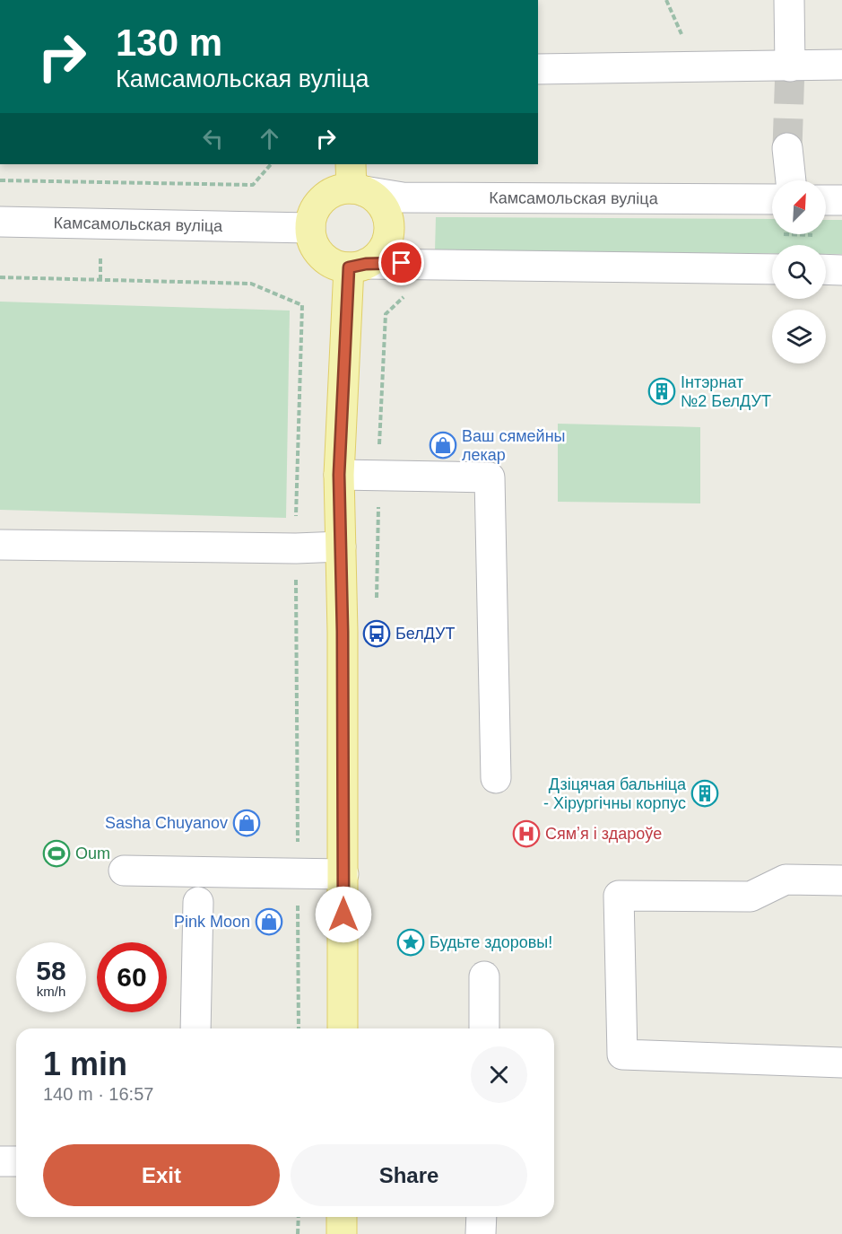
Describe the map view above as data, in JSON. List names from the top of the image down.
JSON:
{
  "streets": {
    "street": ["Камсамольская вуліца"]
  },
  "places": {
    "building": ["Інтэрнат №2 БелДУТ", "Дзіцячая бальніца - Хірургічны корпус"],
    "shop": ["Ваш сямейны лекар", "Sasha Chuyanov", "Pink Moon"],
    "bus stop": ["БелДУТ"],
    "hospital": ["Сямʼя і здароўе"],
    "sports": ["Oum"],
    "place": ["Будьте здоровы!"]
  },
  "north": "top right",
  "page": {
    "turn": ["130 m", "Камсамольская вуліца"],
    "speed": "58 km/h",
    "limit": "60",
    "heading": ["1 min", "140 m · 16:57"],
    "buttons": ["Exit", "Share"]
  }
}
